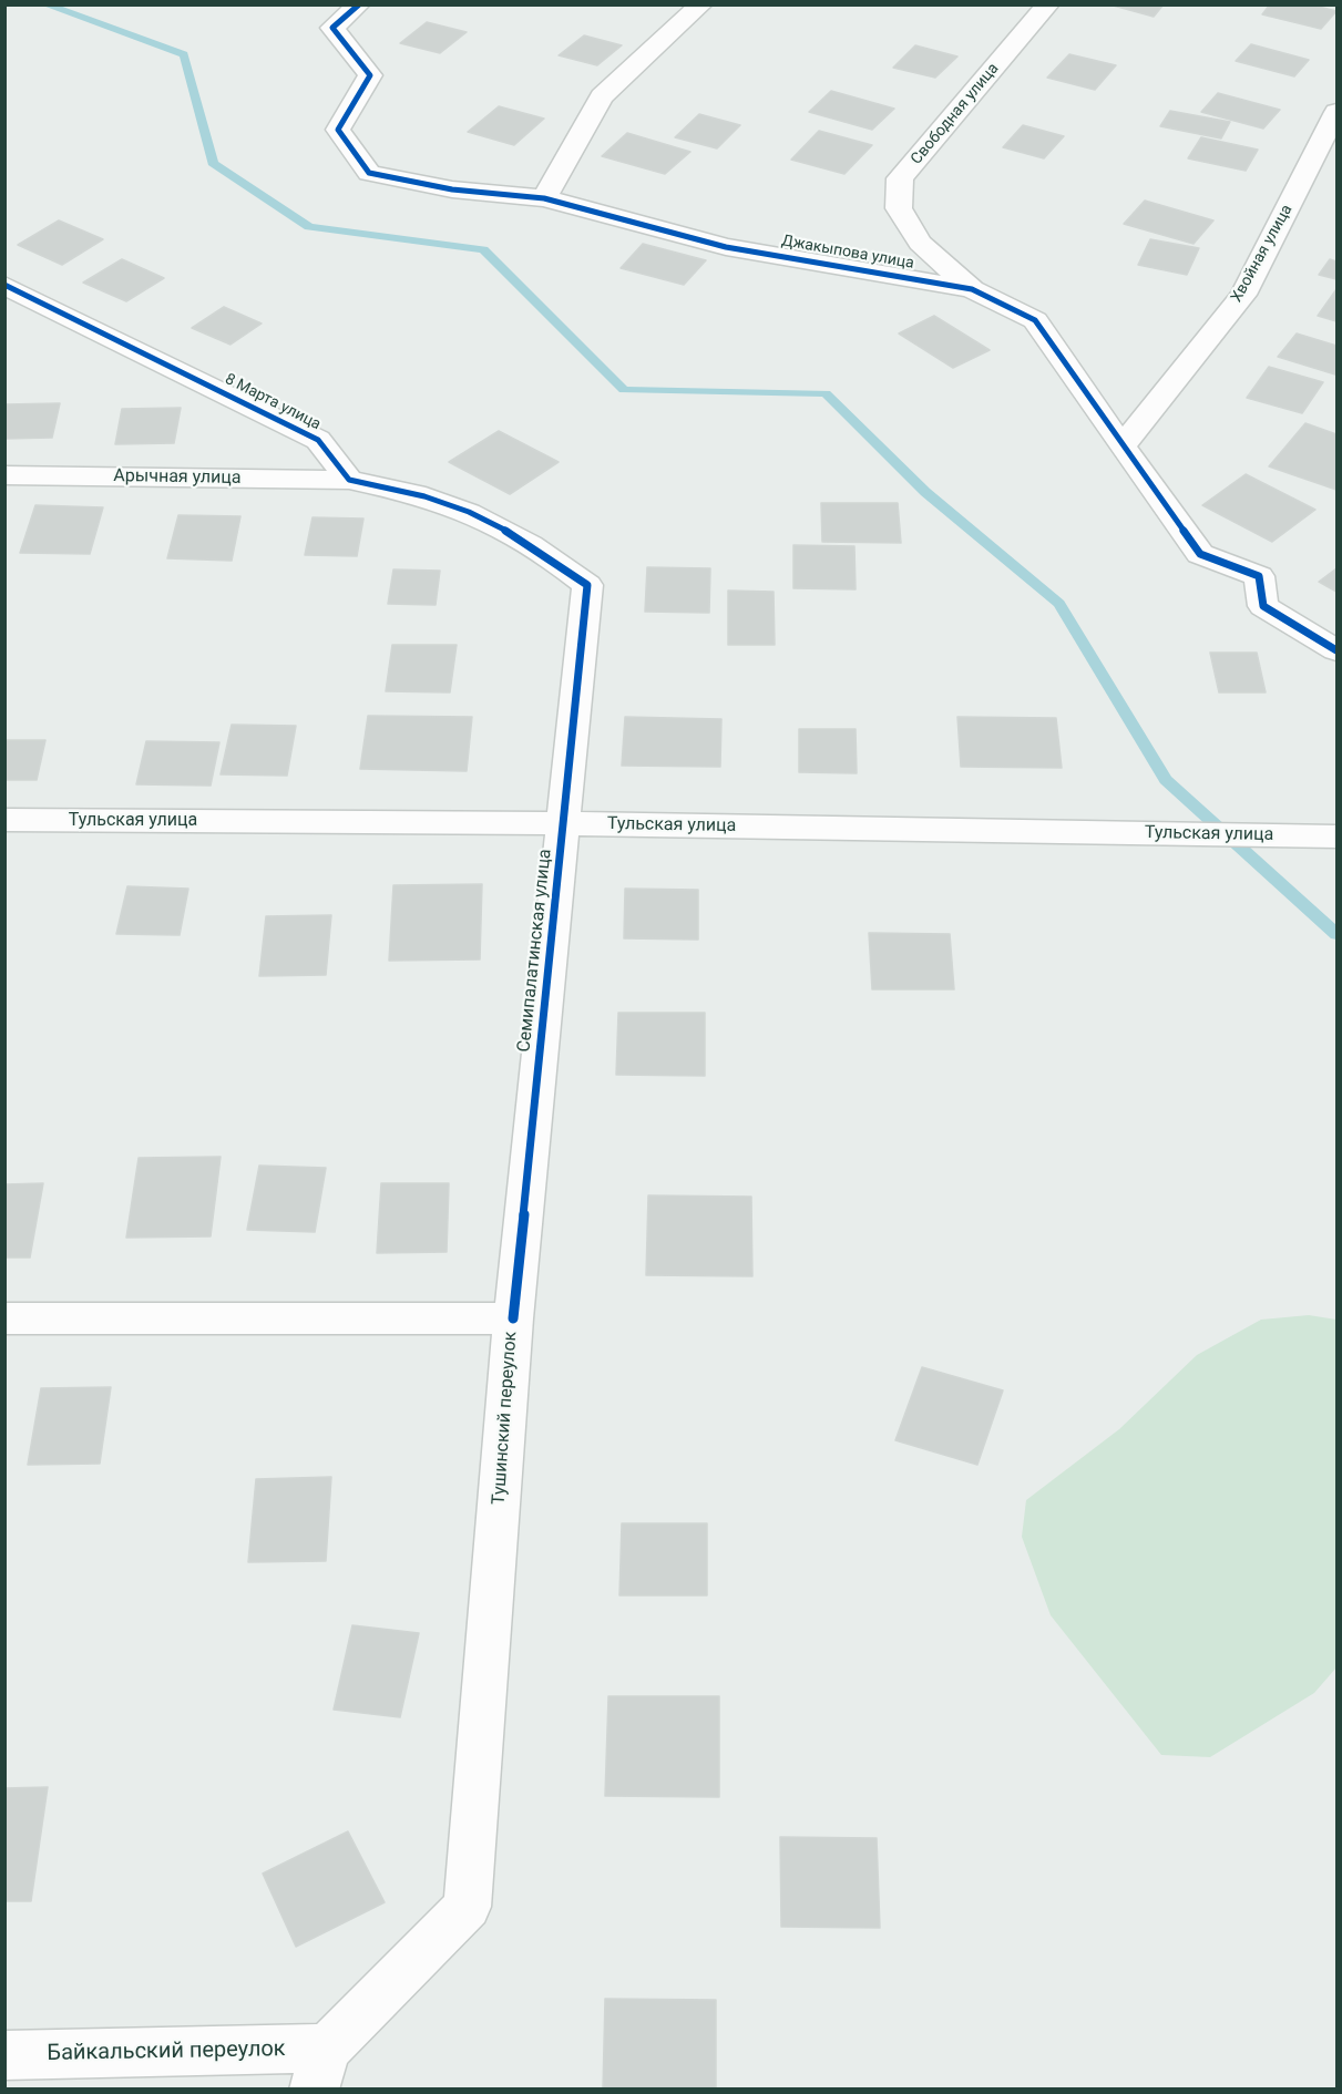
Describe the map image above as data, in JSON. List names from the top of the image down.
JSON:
{
  "streets": {
    "street": [
      "Свободная улица",
      "Джакыпова улица",
      "Хвойная улица",
      "8 Марта улица",
      "Арычная улица",
      "Тульская улица",
      "Семипалатинская улица",
      "Тушинский переулок",
      "Байкальский переулок"
    ]
  },
  "crossings": [
    ["Свободная улица", "Джакыпова улица"],
    ["Джакыпова улица", "Хвойная улица"],
    ["8 Марта улица", "Арычная улица"],
    ["8 Марта улица", "Семипалатинская улица"],
    ["Арычная улица", "Семипалатинская улица"],
    ["Тульская улица", "Семипалатинская улица"],
    ["Семипалатинская улица", "Тушинский переулок"],
    ["Тушинский переулок", "Байкальский переулок"]
  ]
}
